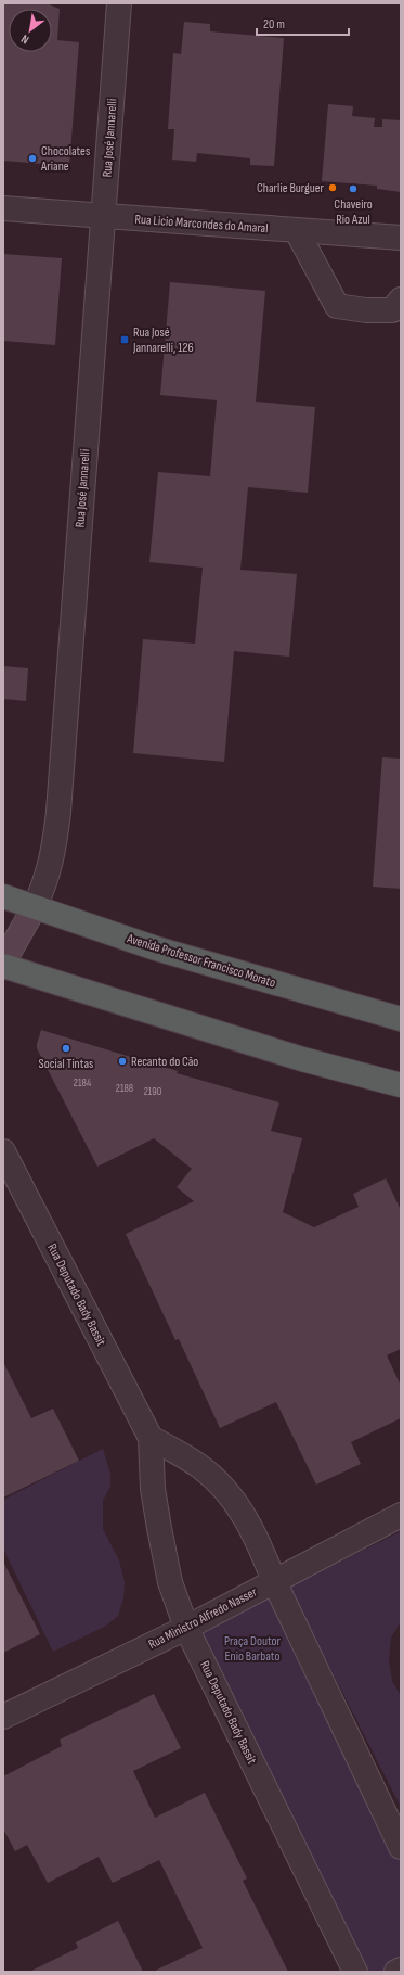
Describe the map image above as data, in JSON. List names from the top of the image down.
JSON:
{
  "streets": {
    "highway": ["Avenida Professor Francisco Morato"],
    "main road": ["Rua José Jannarelli"],
    "street": ["Rua Licio Marcondes do Amaral", "Rua Deputado Bady Bassit", "Rua Ministro Alfredo Nasser"]
  },
  "crossings": [
    ["Rua José Jannarelli", "Rua Licio Marcondes do Amaral"],
    ["Rua José Jannarelli", "Avenida Professor Francisco Morato"],
    ["Rua Deputado Bady Bassit", "Rua Ministro Alfredo Nasser"]
  ],
  "parks": ["Praça Doutor Enio Barbato"],
  "places": {
    "other": [
      "Chocolates Ariane",
      "Charlie Burguer",
      "Chaveiro Rio Azul",
      "Social Tintas",
      "Recanto do Cão"
    ],
    "transit": ["Rua José Jannarelli, 126"]
  },
  "house_numbers": ["2184", "2188", "2190"],
  "scale_bar": "20 m",
  "north": "bottom left"
}
